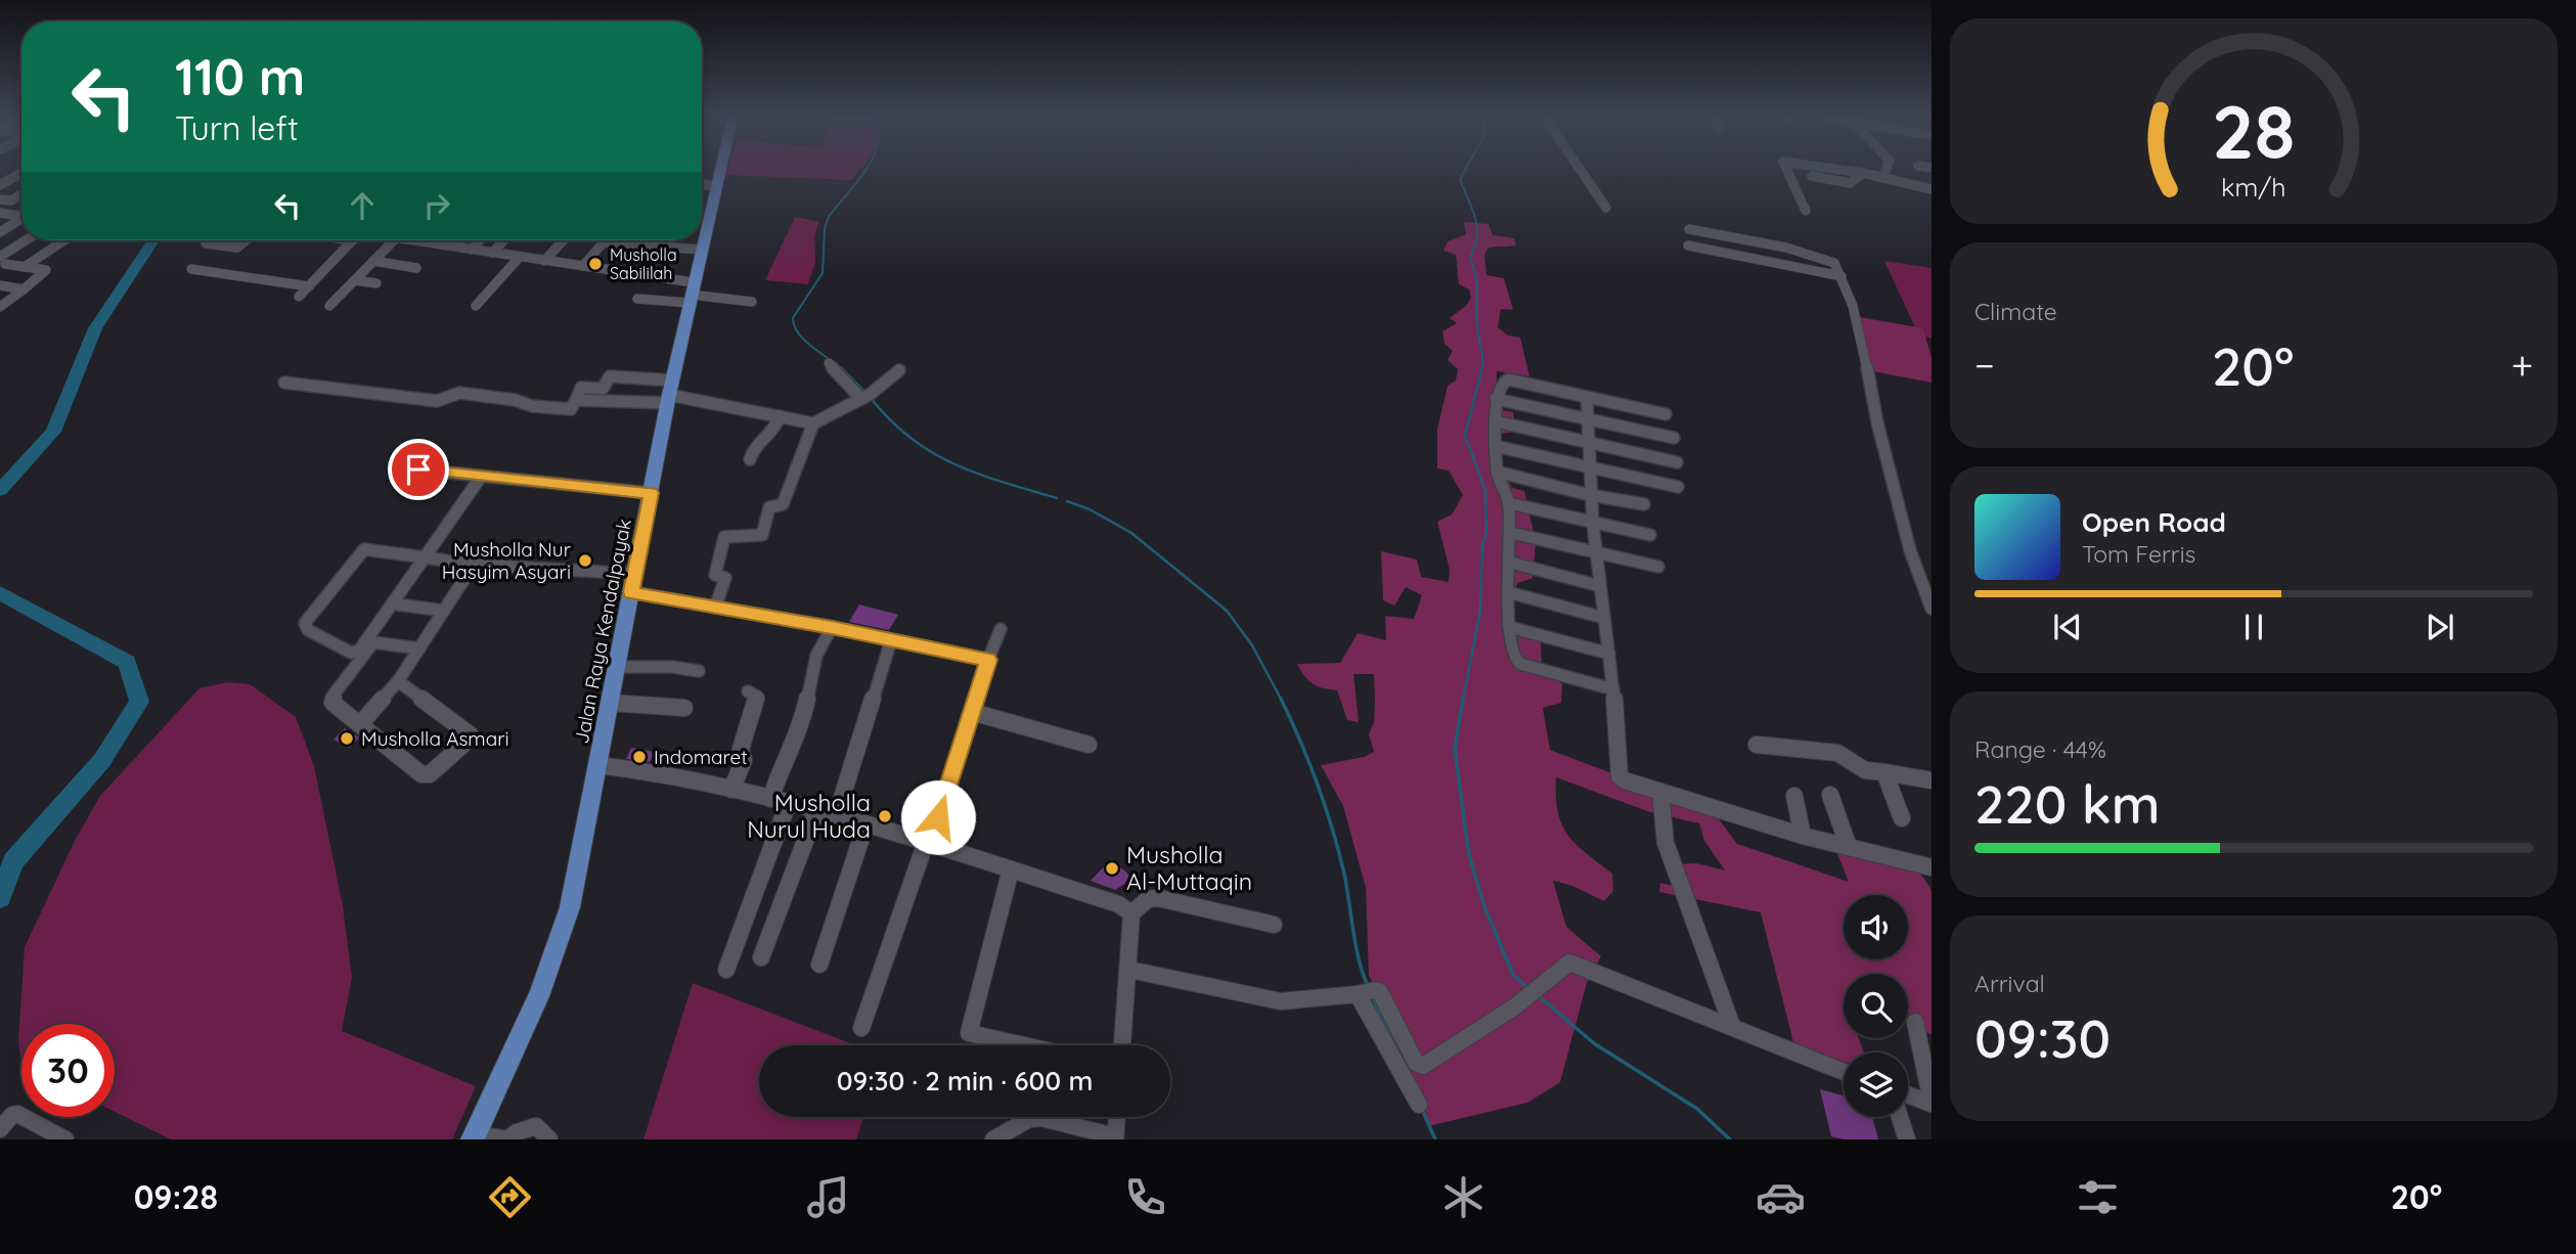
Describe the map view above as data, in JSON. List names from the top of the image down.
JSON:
{
  "streets": {
    "main road": ["Jalan Raya Kendalpayak"]
  },
  "places": [
    "Musholla Sabililah",
    "Musholla Nur Hasyim Asyari",
    "Musholla Asmari",
    "Indomaret",
    "Musholla Nurul Huda",
    "Musholla Al-Muttaqin"
  ],
  "page": {
    "turn": ["110 m", "Turn left"],
    "tile": [
      "Climate",
      ["Range · 44%", "220 km"],
      ["Arrival", "09:30"]
    ],
    "heat": ["−", "20°", "+"],
    "song": ["Open Road", "Tom Ferris"],
    "limit": "30",
    "trip": "09:30 · 2 min · 600 m",
    "tabs": ["09:28", "20°"],
    "gauge": ["28", "km/h"]
  }
}
